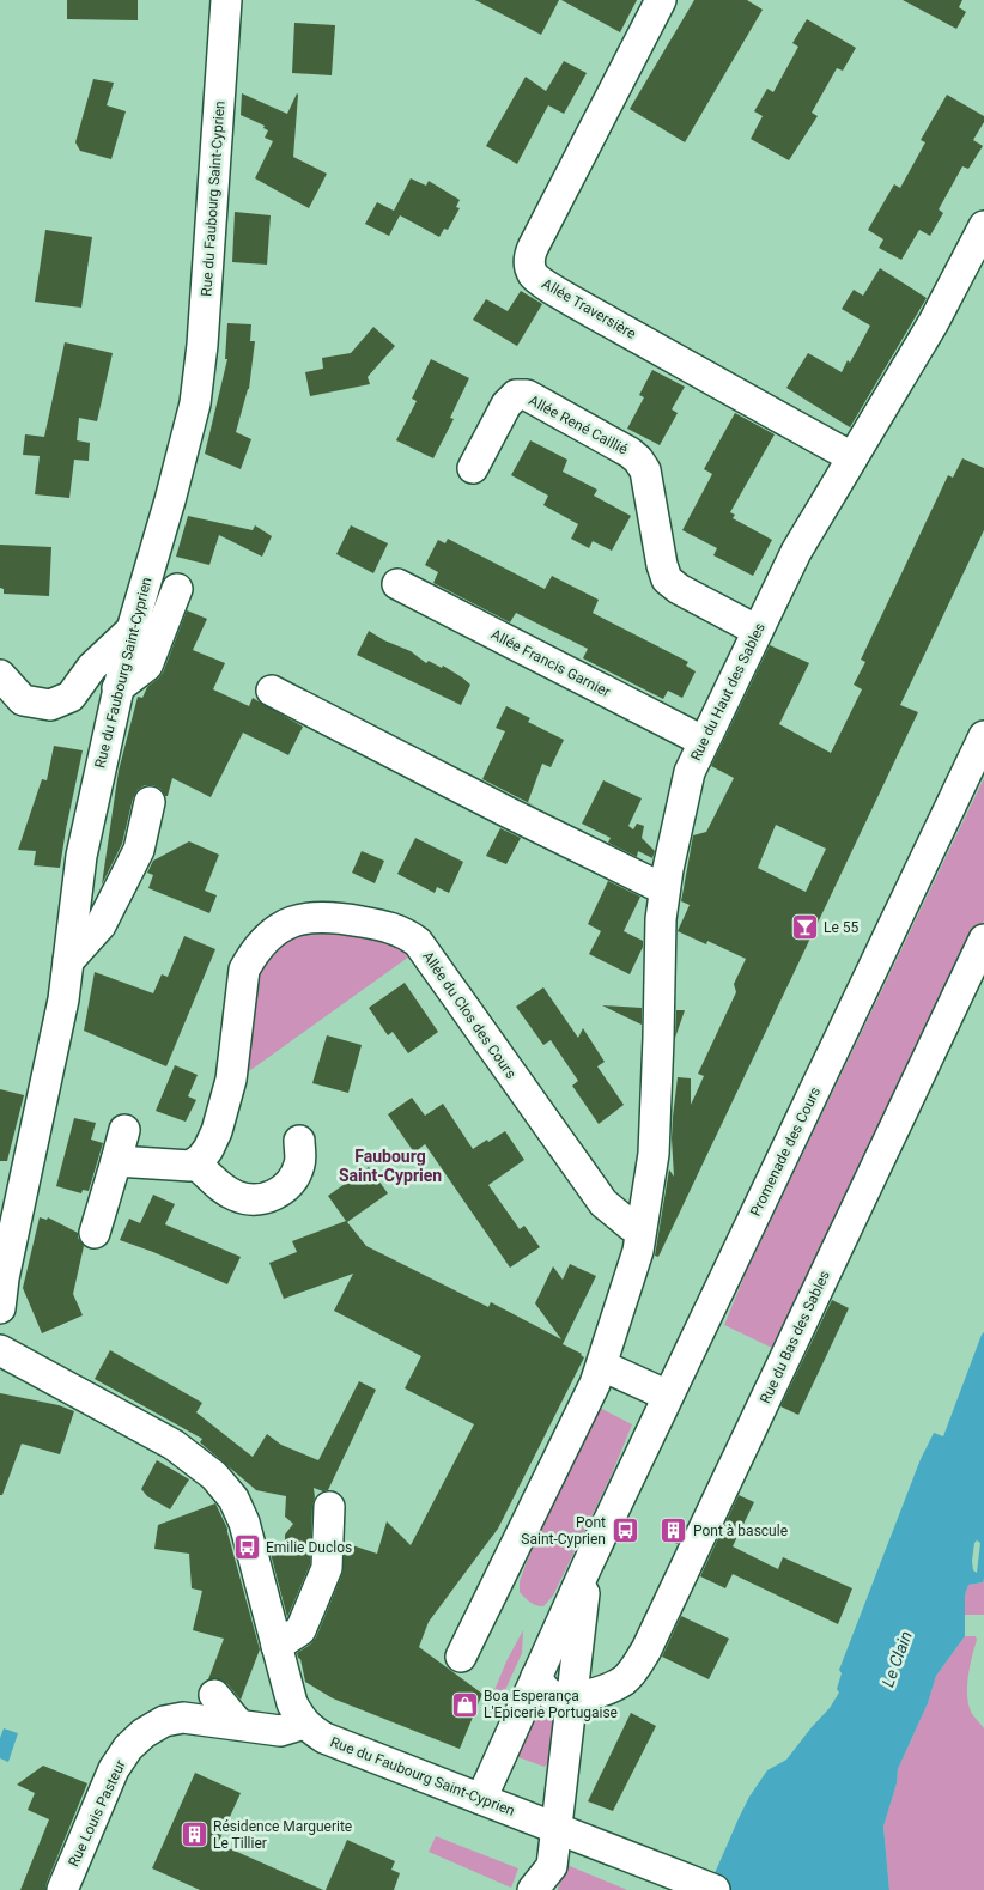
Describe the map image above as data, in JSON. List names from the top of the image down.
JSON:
{
  "streets": {
    "street": [
      "Rue du Faubourg Saint-Cyprien",
      "Allée Traversière",
      "Allée René Caillié",
      "Allée Francis Garnier",
      "Rue du Haut des Sables",
      "Allée du Clos des Cours",
      "Promenade des Cours",
      "Rue du Bas des Sables",
      "Rue Louis Pasteur"
    ]
  },
  "crossings": [
    ["Rue du Faubourg Saint-Cyprien", "Promenade des Cours"],
    ["Rue du Faubourg Saint-Cyprien", "Rue Louis Pasteur"],
    ["Allée Traversière", "Rue du Haut des Sables"],
    ["Allée René Caillié", "Rue du Haut des Sables"],
    ["Allée Francis Garnier", "Rue du Haut des Sables"],
    ["Rue du Haut des Sables", "Allée du Clos des Cours"],
    ["Promenade des Cours", "Rue du Bas des Sables"]
  ],
  "districts": ["Faubourg Saint-Cyprien"],
  "water": ["Le Clain"],
  "places": {
    "bar": ["Le 55"],
    "bus stop": ["Pont Saint-Cyprien", "Emilie Duclos"],
    "building": ["Pont à bascule", "Résidence Marguerite Le Tillier"],
    "shop": ["Boa Esperança L'Epicerie Portugaise"]
  }
}
